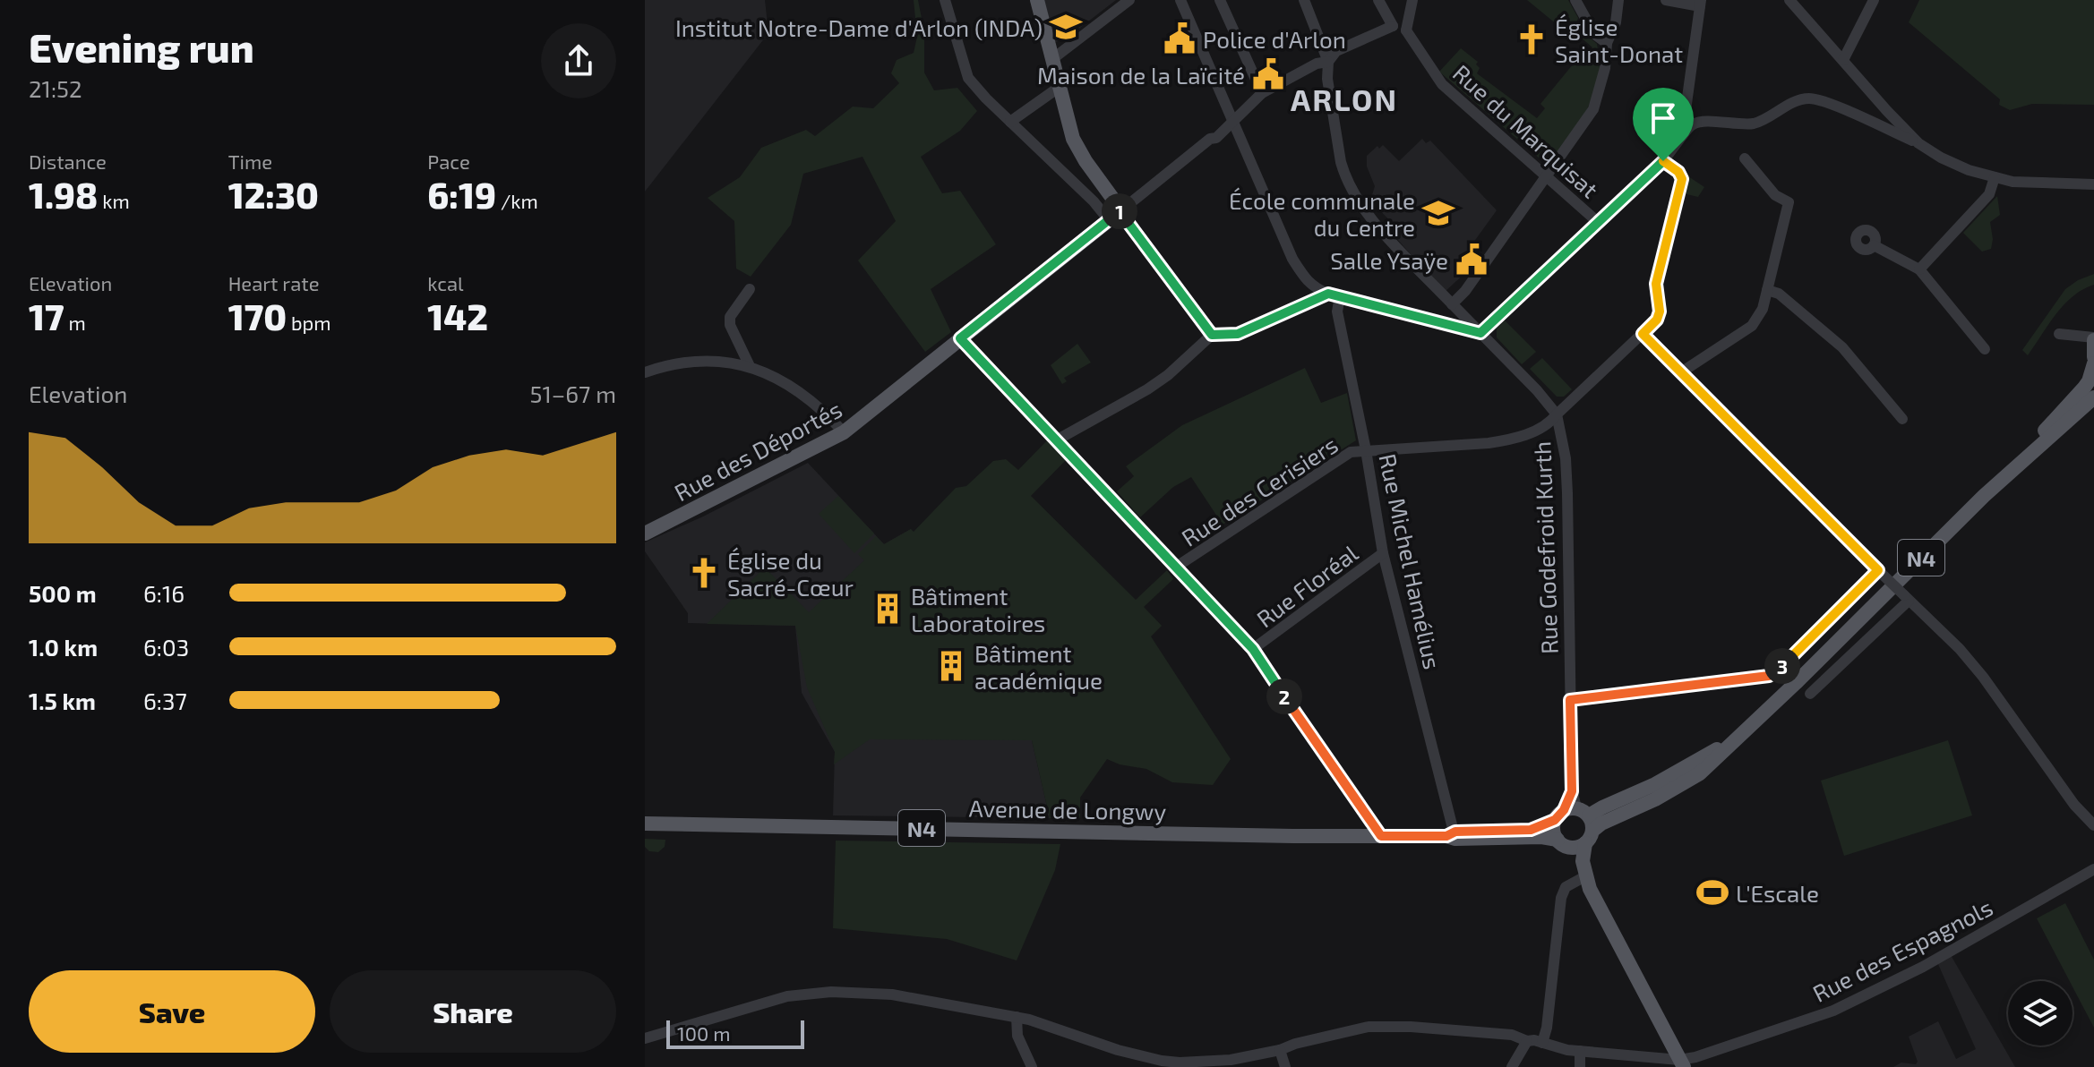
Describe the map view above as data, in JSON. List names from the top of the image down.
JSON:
{
  "streets": {
    "main road": ["Rue des Déportés", "N4", "Avenue de Longwy"],
    "street": [
      "Rue du Marquisat",
      "Rue des Cerisiers",
      "Rue Godefroid Kurth",
      "Rue Michel Hamélius",
      "Rue Floréal",
      "Rue des Espagnols"
    ]
  },
  "crossings": [
    ["Rue des Déportés", "Rue Godefroid Kurth"],
    ["Rue des Cerisiers", "Rue Godefroid Kurth"],
    ["Rue des Cerisiers", "Rue Michel Hamélius"],
    ["Rue Godefroid Kurth", "Avenue de Longwy"],
    ["N4", "Avenue de Longwy"],
    ["Rue Michel Hamélius", "Rue Floréal"],
    ["Rue Michel Hamélius", "Avenue de Longwy"]
  ],
  "districts": ["ARLON"],
  "places": {
    "school or university": ["Institut Notre-Dame d'Arlon (INDA)", "École communale du Centre"],
    "public building": ["Police d'Arlon", "Maison de la Laïcité", "Salle Ysaÿe"],
    "church": ["Église Saint-Donat", "Église du Sacré-Cœur"],
    "building": ["Bâtiment Laboratoires", "Bâtiment académique"],
    "sports": ["L'Escale"]
  },
  "scale_bar": "100 m",
  "page": {
    "heading": ["Evening run", "21:52"],
    "stats": [
      ["Distance", "1.98 km"],
      ["Time", "12:30"],
      ["Pace", "6:19 /km"],
      ["Elevation", "17 m"],
      ["Heart rate", "170 bpm"],
      ["kcal", "142"]
    ],
    "pins": ["1", "3", "2"],
    "chart": ["Elevation", "51–67 m"],
    "list": [
      {
        "name": "500 m",
        "note": "6:16"
      },
      {
        "name": "1.0 km",
        "note": "6:03"
      },
      {
        "name": "1.5 km",
        "note": "6:37"
      }
    ],
    "buttons": ["Save", "Share"],
    "scale": "100 m"
  }
}
